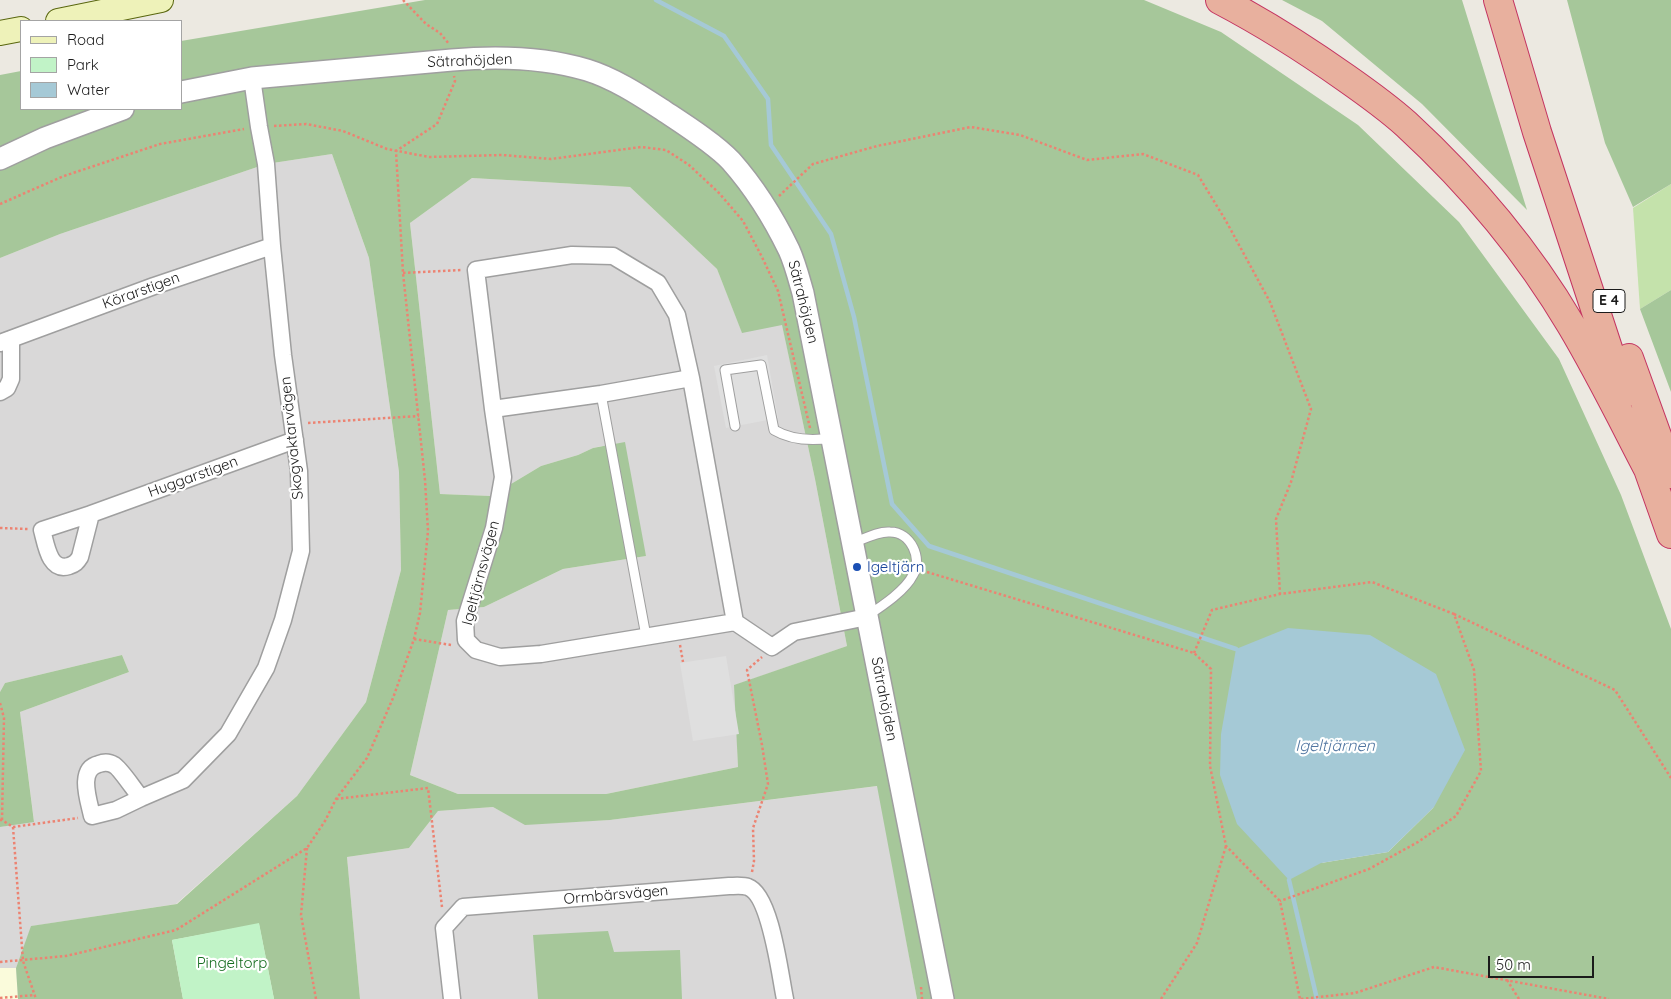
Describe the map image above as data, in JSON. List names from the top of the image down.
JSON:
{
  "streets": {
    "highway": ["E 4"],
    "street": [
      "Sätrahöjden",
      "Körarstigen",
      "Skogvaktarvägen",
      "Huggarstigen",
      "Igeltjärnsvägen",
      "Ormbärsvägen"
    ]
  },
  "crossings": [
    ["Sätrahöjden", "Skogvaktarvägen"],
    ["Körarstigen", "Skogvaktarvägen"],
    ["Skogvaktarvägen", "Huggarstigen"]
  ],
  "water": ["Igeltjärnen"],
  "parks": ["Pingeltorp"],
  "places": ["Igeltjärn"],
  "legend": ["Road", "Park", "Water"],
  "scale_bar": "50 m"
}
